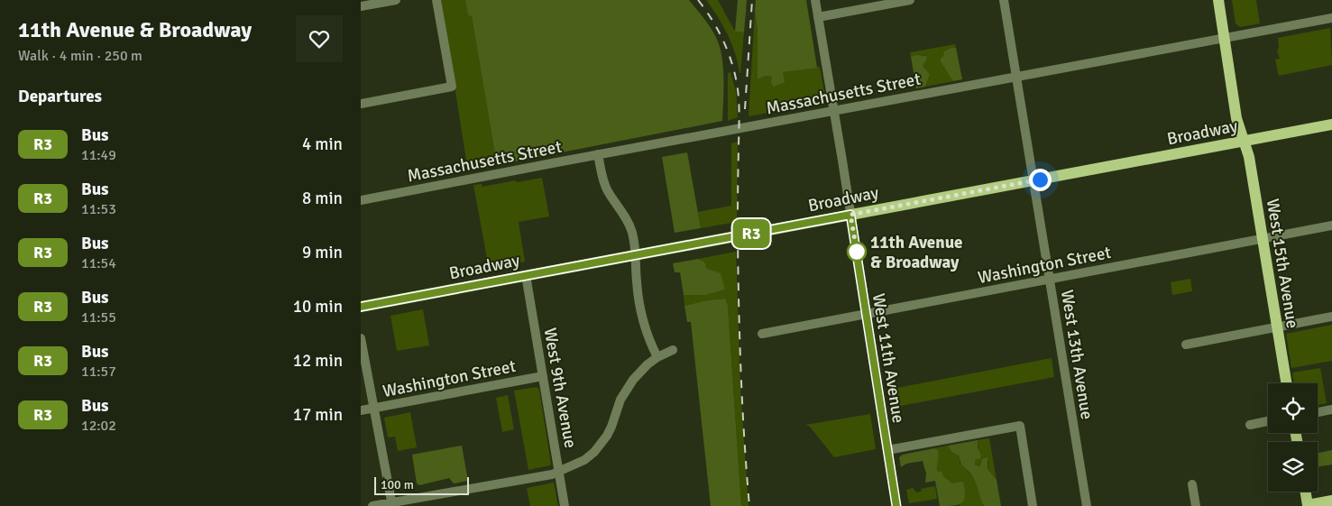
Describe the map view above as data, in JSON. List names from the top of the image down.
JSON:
{
  "streets": {
    "main road": ["Broadway", "West 15th Avenue"],
    "street": [
      "Massachusetts Street",
      "Washington Street",
      "West 13th Avenue",
      "West 11th Avenue",
      "West 9th Avenue"
    ]
  },
  "crossings": [
    ["Massachusetts Street", "West 15th Avenue"],
    ["Massachusetts Street", "West 13th Avenue"],
    ["Massachusetts Street", "West 11th Avenue"],
    ["Broadway", "West 15th Avenue"],
    ["Broadway", "West 13th Avenue"],
    ["Broadway", "West 11th Avenue"],
    ["Broadway", "West 9th Avenue"],
    ["West 15th Avenue", "Washington Street"],
    ["Washington Street", "West 13th Avenue"],
    ["Washington Street", "West 11th Avenue"],
    ["Washington Street", "West 9th Avenue"]
  ],
  "places": ["11th Avenue & Broadway"],
  "lines": ["bus line R3"],
  "scale_bar": "100 m",
  "page": {
    "heading": [
      ["11th Avenue & Broadway", "Walk · 4 min · 250 m"],
      "Departures"
    ],
    "on_map": "R3",
    "list": [
      {
        "mark": "R3",
        "name": "Bus",
        "note": "11:49",
        "value": "4 min"
      },
      {
        "mark": "R3",
        "name": "Bus",
        "note": "11:53",
        "value": "8 min"
      },
      {
        "mark": "R3",
        "name": "Bus",
        "note": "11:54",
        "value": "9 min"
      },
      {
        "mark": "R3",
        "name": "Bus",
        "note": "11:55",
        "value": "10 min"
      },
      {
        "mark": "R3",
        "name": "Bus",
        "note": "11:57",
        "value": "12 min"
      },
      {
        "mark": "R3",
        "name": "Bus",
        "note": "12:02",
        "value": "17 min"
      }
    ],
    "scale": "100 m"
  }
}
